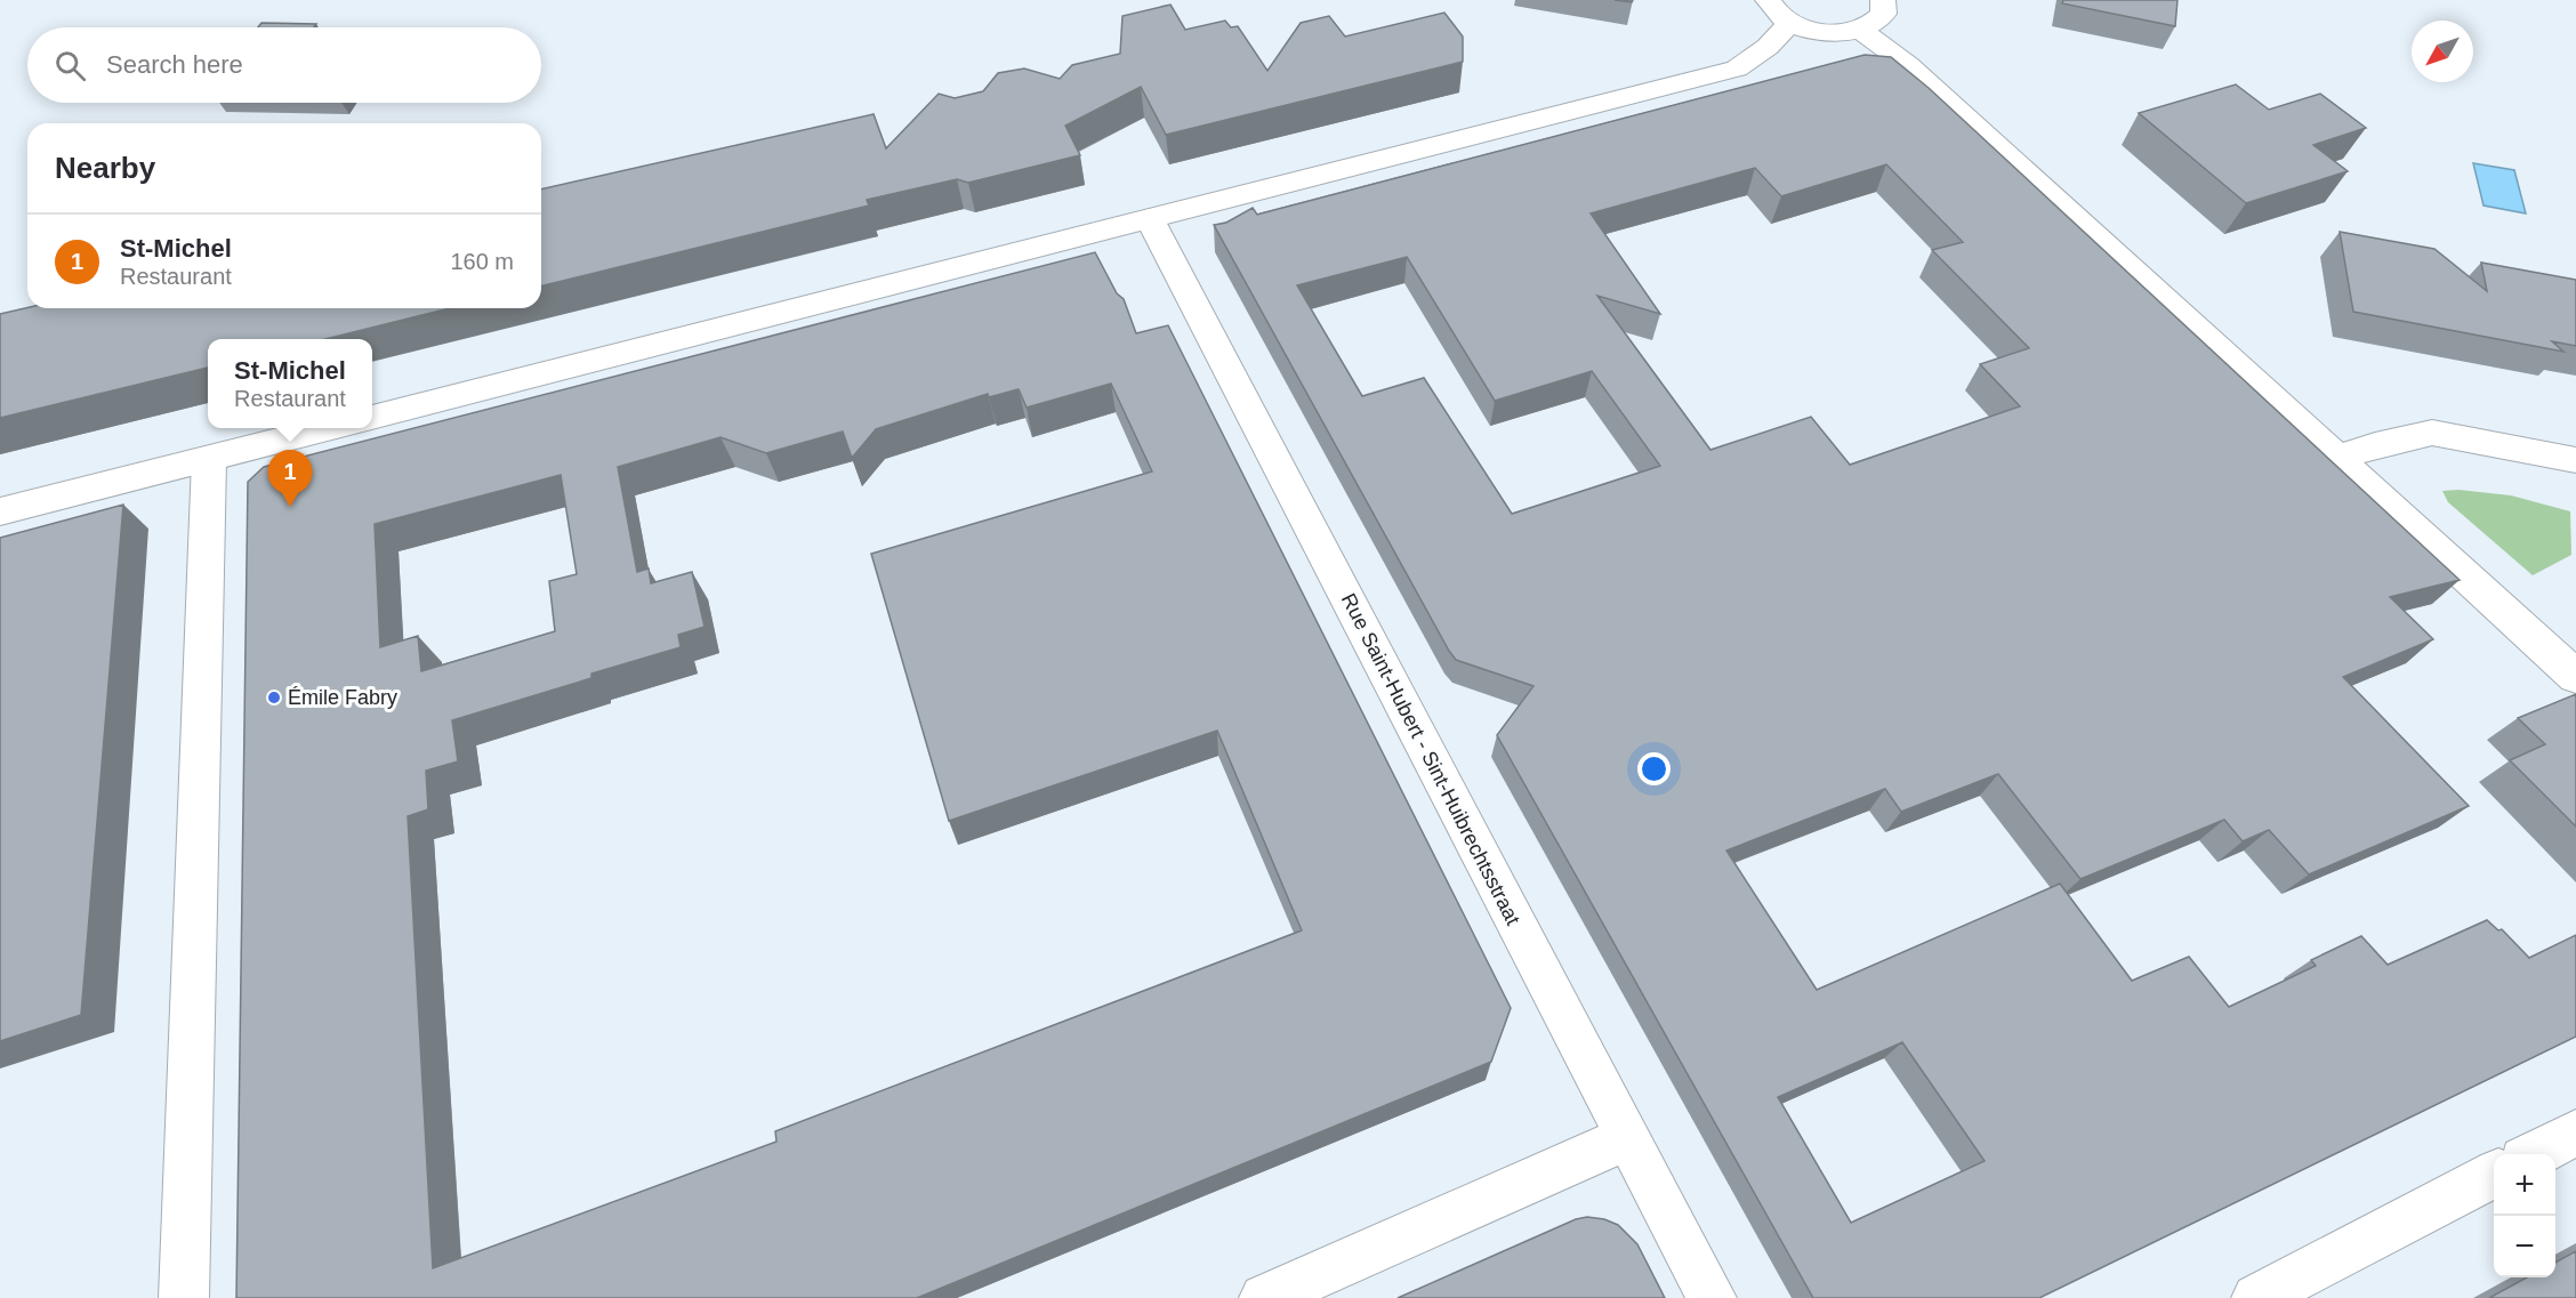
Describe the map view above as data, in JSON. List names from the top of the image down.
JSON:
{
  "streets": {
    "street": ["Rue Saint-Hubert - Sint-Huibrechtsstraat"]
  },
  "places": ["Émile Fabry"],
  "north": "bottom left",
  "page": {
    "search": "Search here",
    "heading": "Nearby",
    "list": [
      {
        "mark": "1",
        "name": "St-Michel",
        "note": "Restaurant",
        "value": "160 m"
      }
    ],
    "popup": ["St-Michel", "Restaurant"],
    "pins": "1",
    "map_buttons": ["+", "−"]
  }
}
